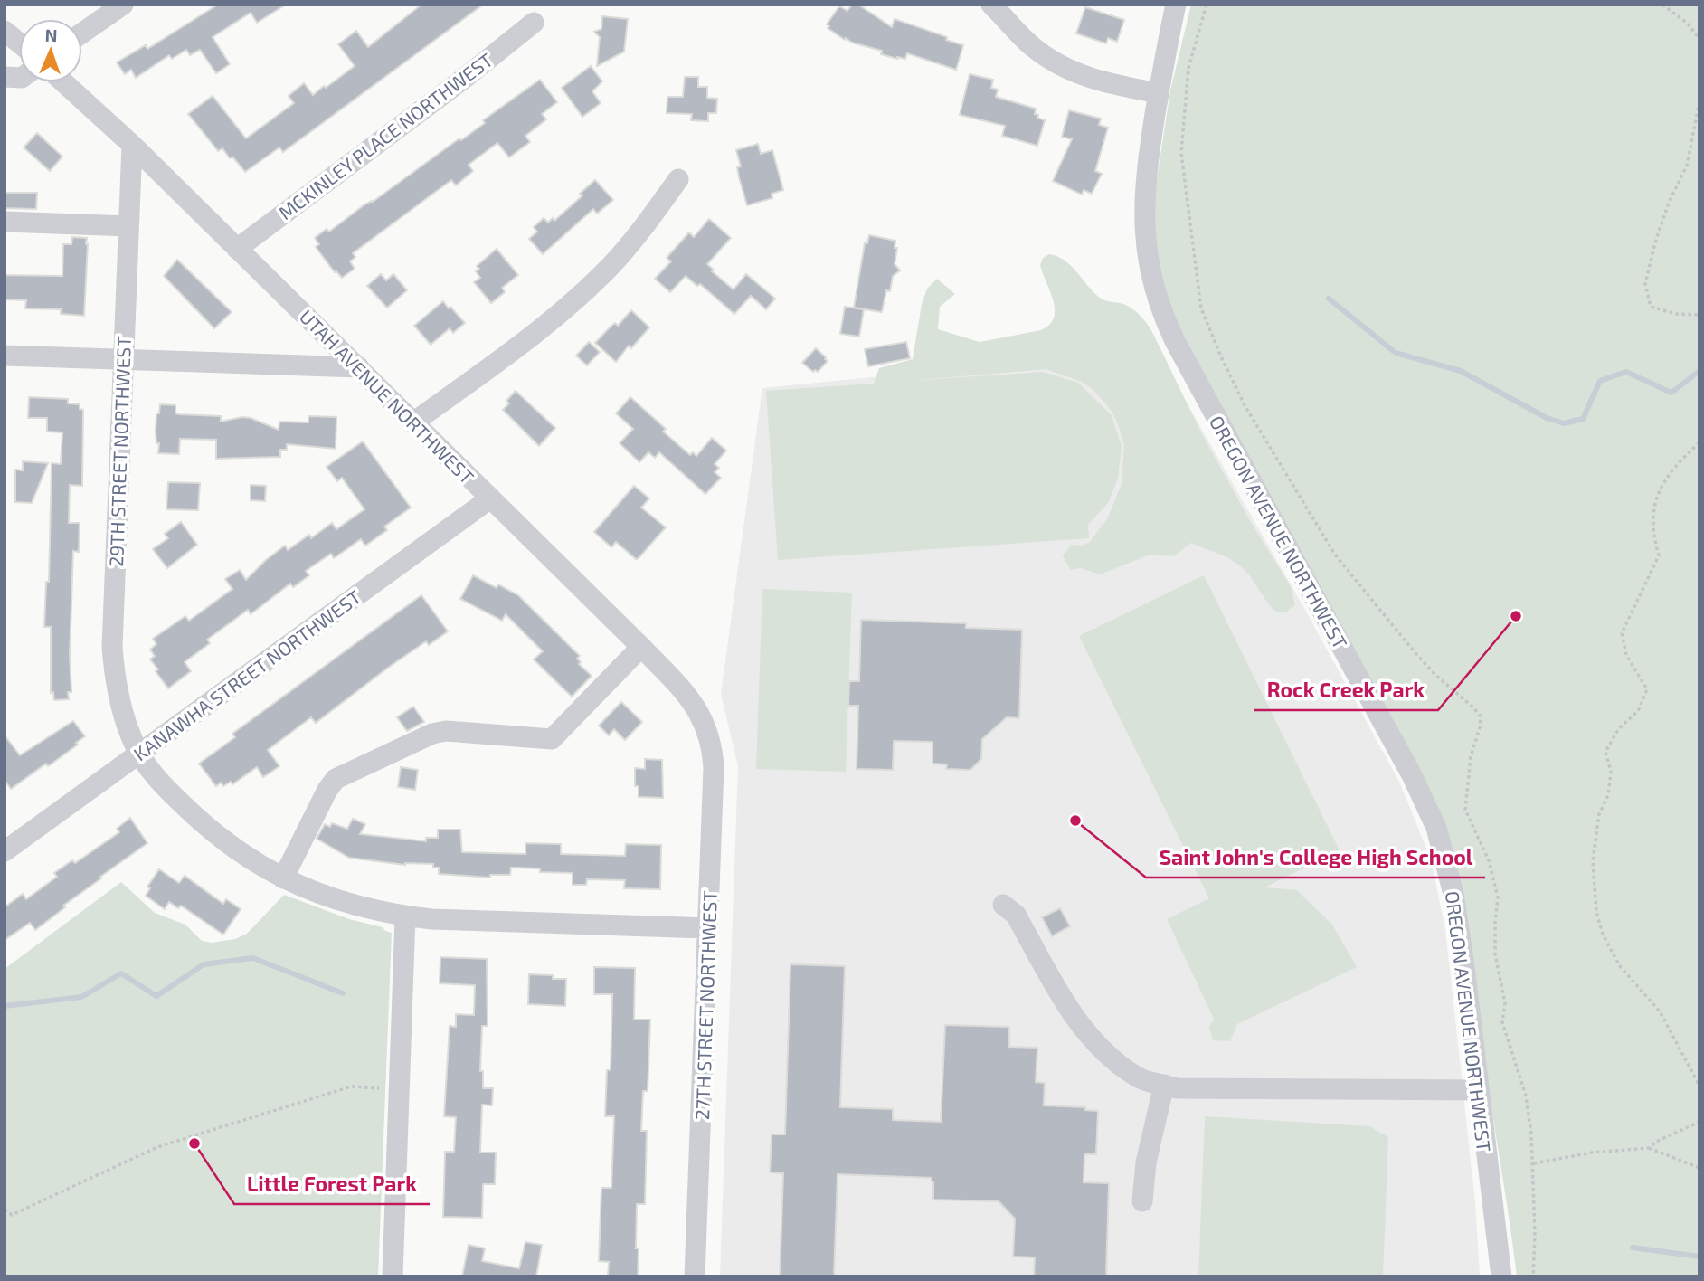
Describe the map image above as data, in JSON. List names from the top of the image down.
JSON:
{
  "streets": {
    "street": [
      "MCKINLEY PLACE NORTHWEST",
      "UTAH AVENUE NORTHWEST",
      "29TH STREET NORTHWEST",
      "OREGON AVENUE NORTHWEST",
      "KANAWHA STREET NORTHWEST",
      "27TH STREET NORTHWEST"
    ]
  },
  "crossings": [
    ["MCKINLEY PLACE NORTHWEST", "UTAH AVENUE NORTHWEST"],
    ["UTAH AVENUE NORTHWEST", "29TH STREET NORTHWEST"],
    ["UTAH AVENUE NORTHWEST", "KANAWHA STREET NORTHWEST"],
    ["UTAH AVENUE NORTHWEST", "27TH STREET NORTHWEST"],
    ["29TH STREET NORTHWEST", "KANAWHA STREET NORTHWEST"],
    ["29TH STREET NORTHWEST", "27TH STREET NORTHWEST"]
  ],
  "places": ["Rock Creek Park", "Saint John's College High School", "Little Forest Park"],
  "north": "top"
}
